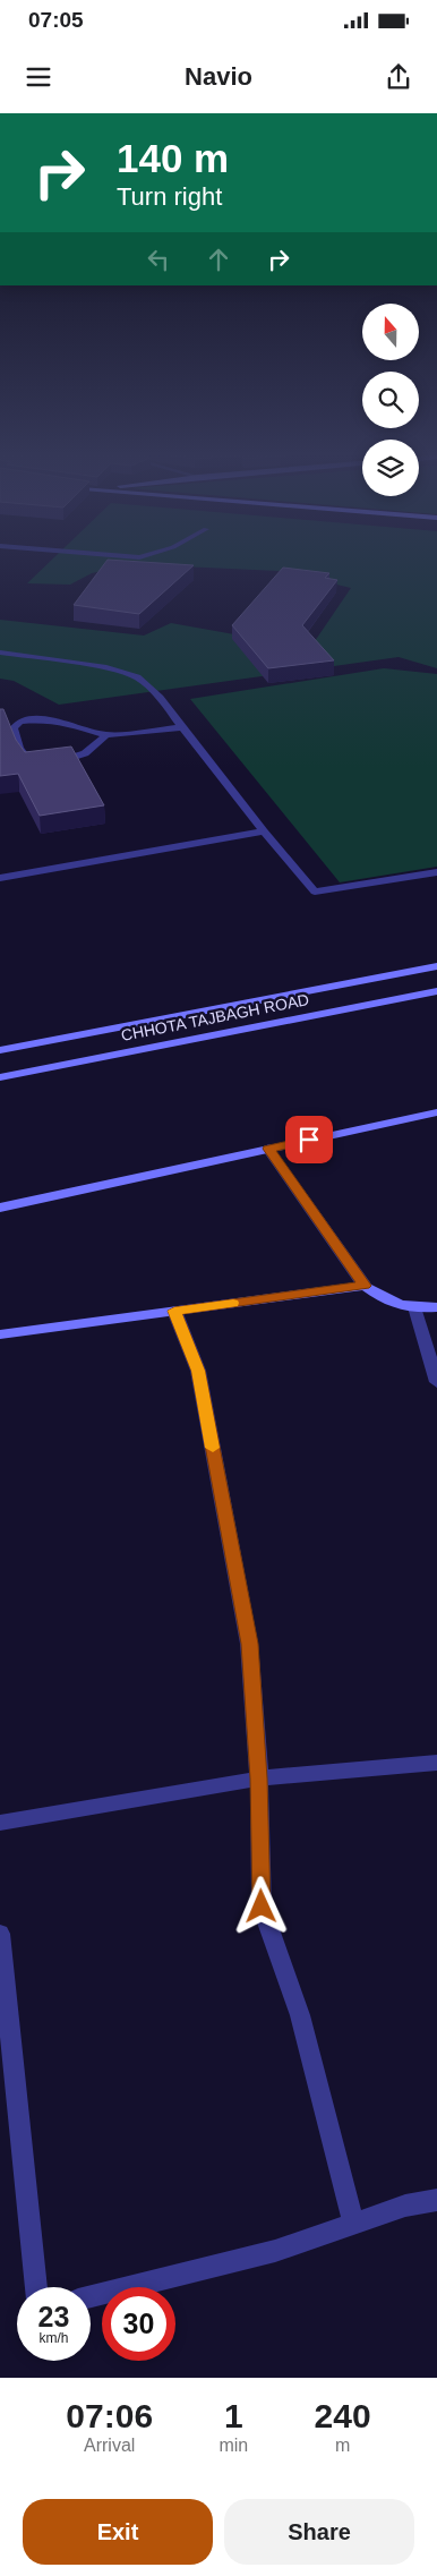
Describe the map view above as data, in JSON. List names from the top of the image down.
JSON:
{
  "streets": {
    "main road": ["CHHOTA TAJBAGH ROAD"]
  },
  "north": "top",
  "page": {
    "status": "07:05",
    "header": "Navio",
    "turn": ["140 m", "Turn right"],
    "speed": "23 km/h",
    "limit": "30",
    "eta": [
      "07:06",
      "Arrival",
      "1",
      "min",
      "240",
      "m"
    ],
    "buttons": ["Exit", "Share"]
  }
}
